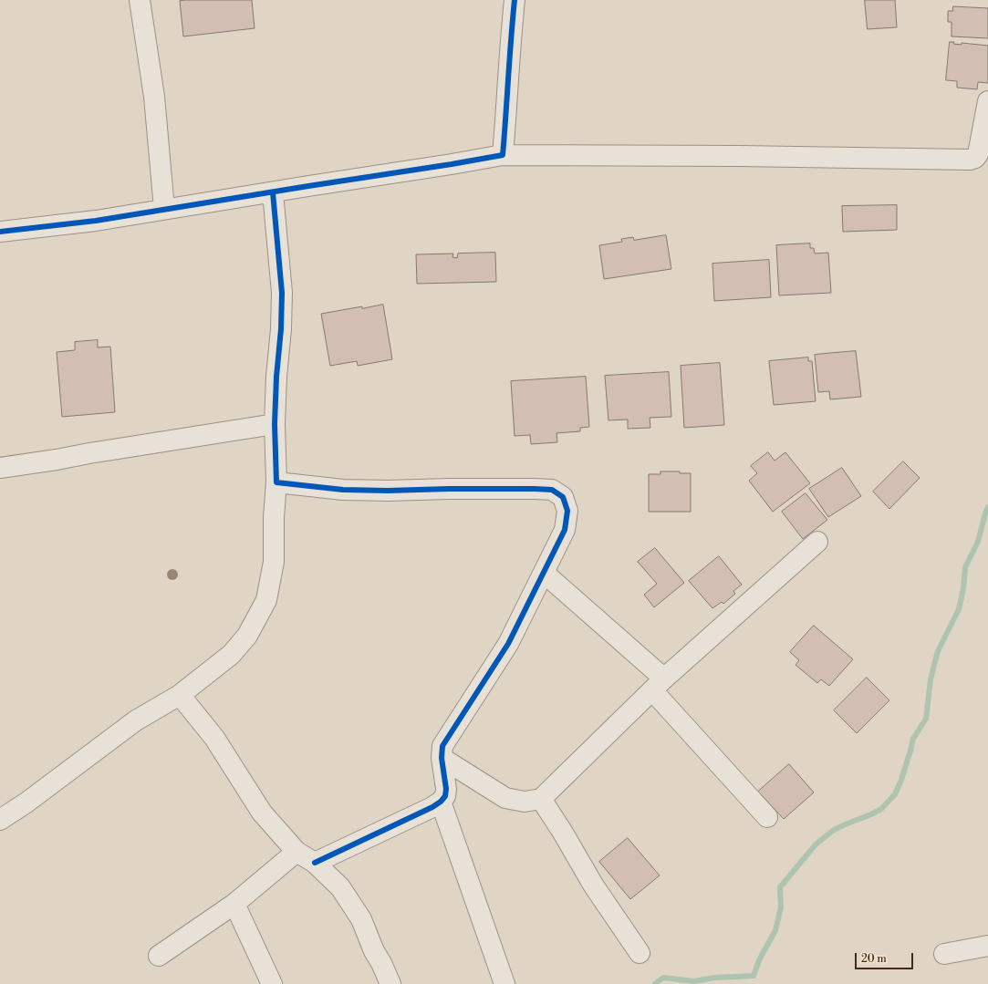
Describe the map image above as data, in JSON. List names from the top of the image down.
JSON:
{
  "scale_bar": "20 m"
}
